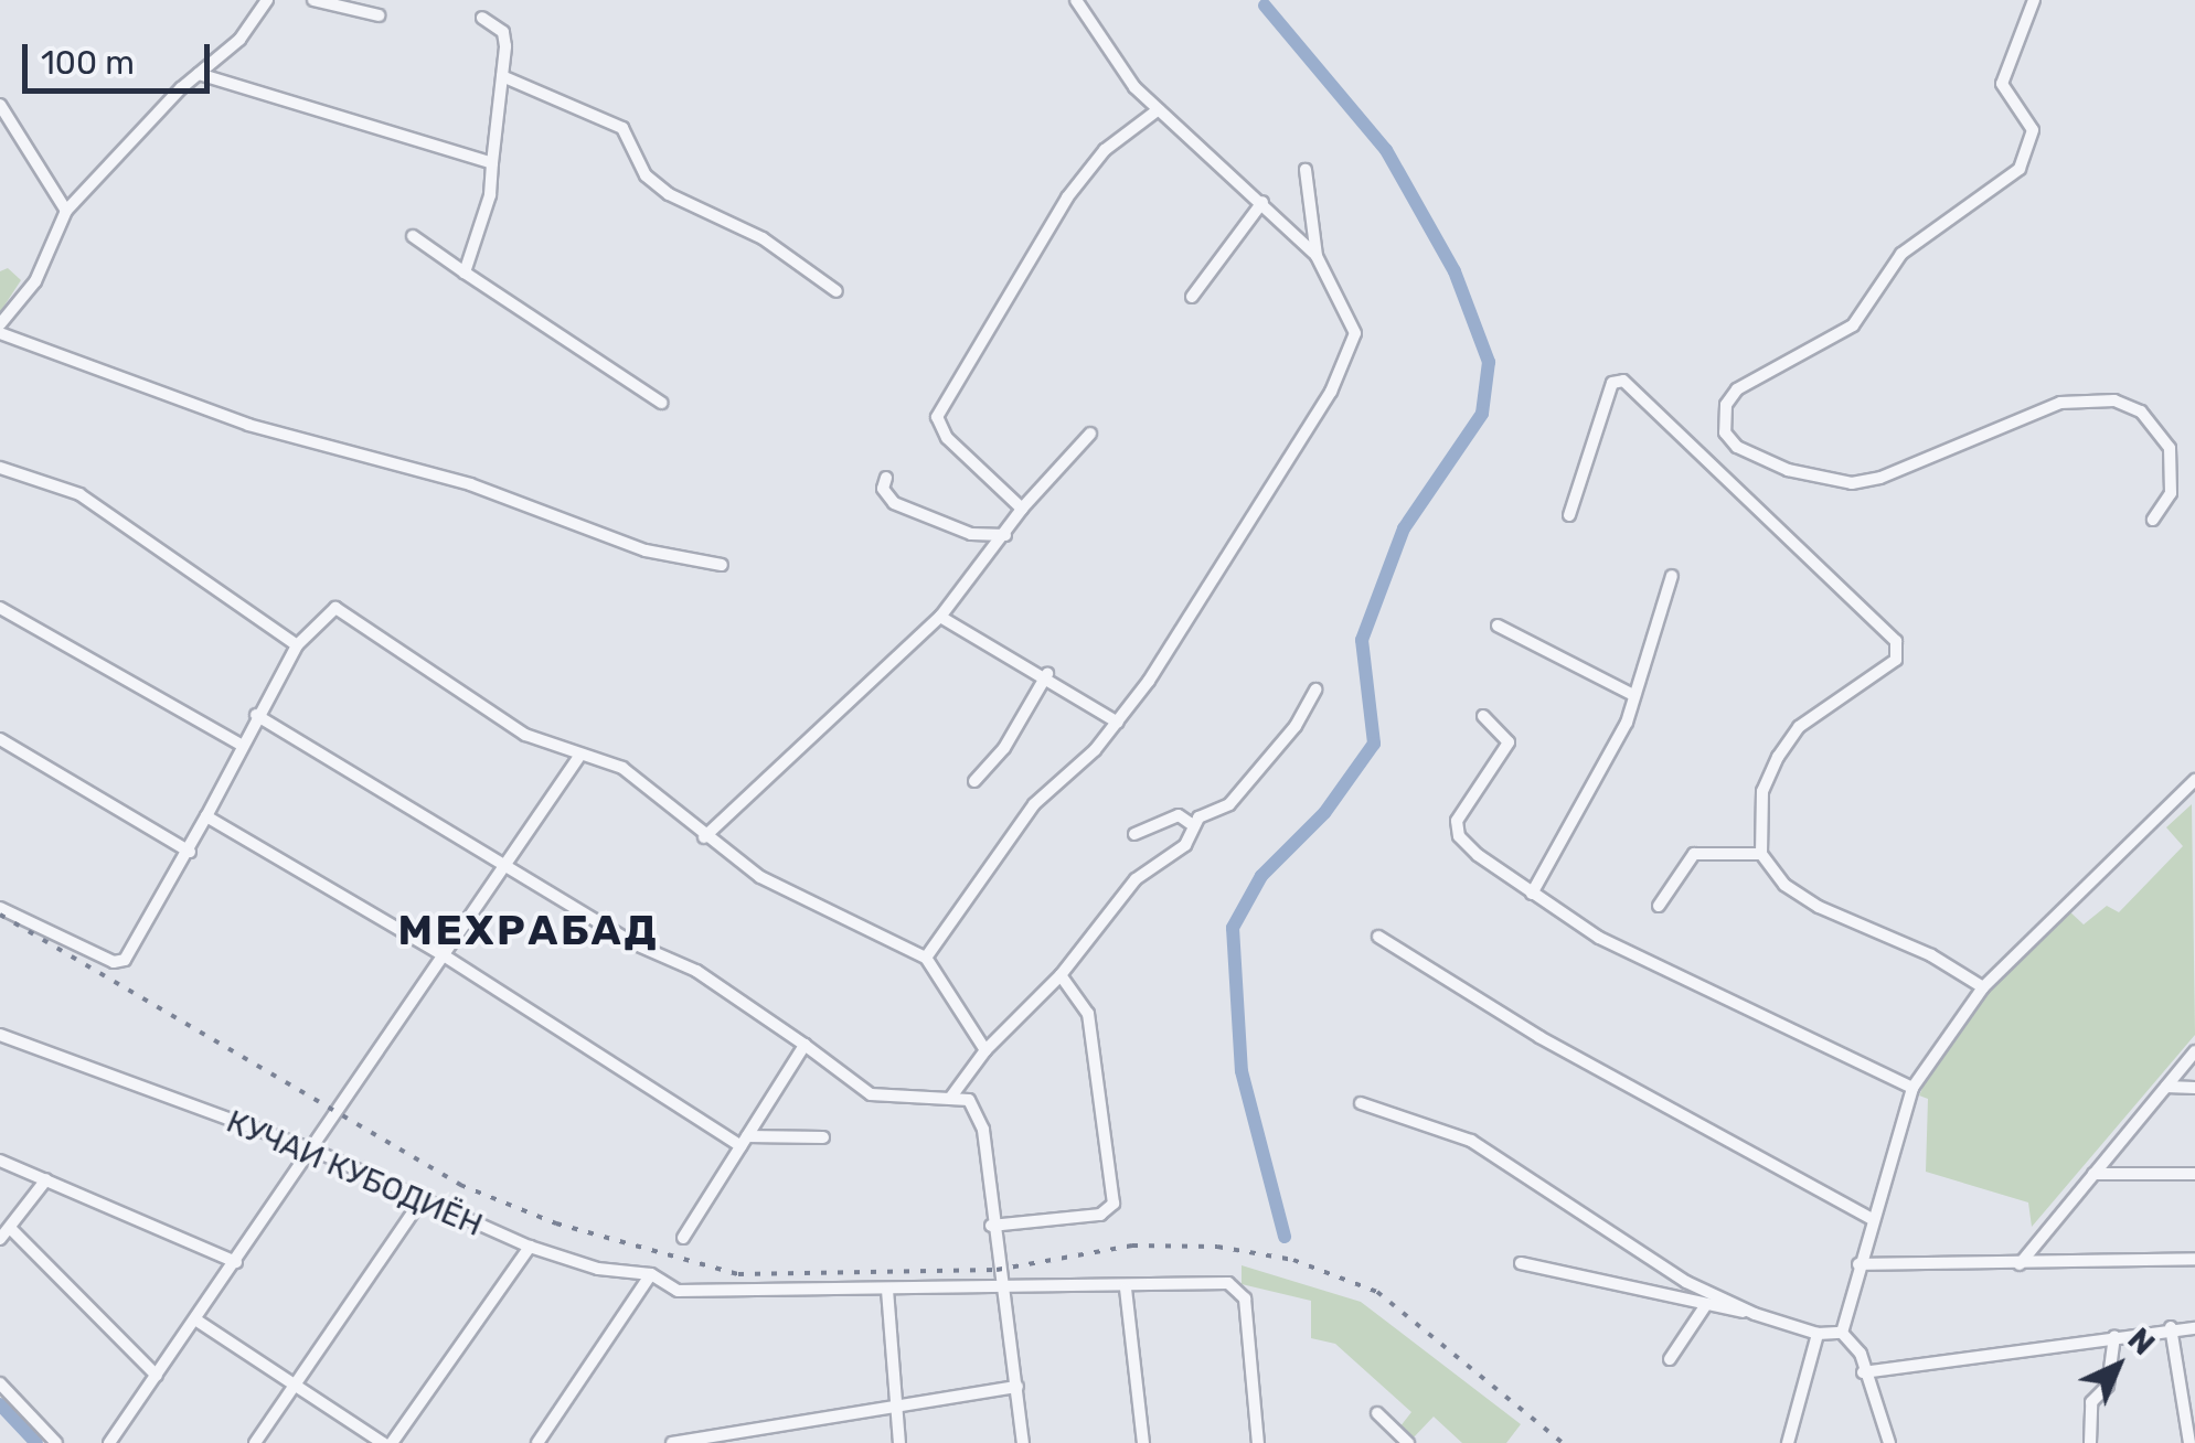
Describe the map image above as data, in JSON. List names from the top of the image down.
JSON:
{
  "streets": {
    "street": ["КУЧАИ КУБОДИЁН"]
  },
  "districts": ["МЕХРАБАД"],
  "scale_bar": "100 m",
  "north": "top right"
}
